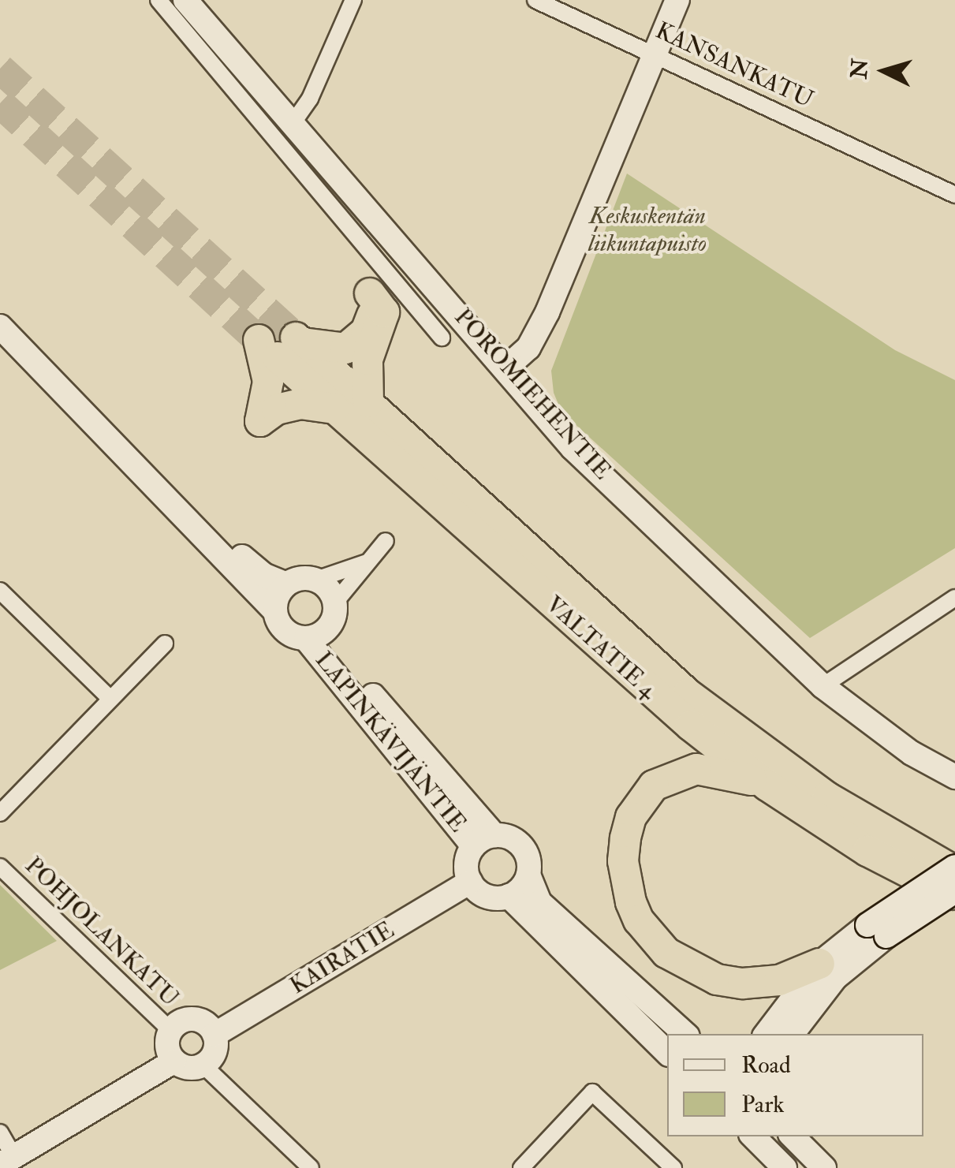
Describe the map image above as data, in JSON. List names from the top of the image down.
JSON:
{
  "streets": {
    "highway": ["VALTATIE 4"],
    "main road": ["POROMIEHENTIE", "LAPINKÄVIJÄNTIE", "KAIRATIE"],
    "street": ["KANSANKATU", "POHJOLANKATU"]
  },
  "crossings": [
    ["LAPINKÄVIJÄNTIE", "KAIRATIE"],
    ["POHJOLANKATU", "KAIRATIE"]
  ],
  "parks": ["Keskuskentän liikuntapuisto"],
  "legend": ["Road", "Park"],
  "north": "left"
}
